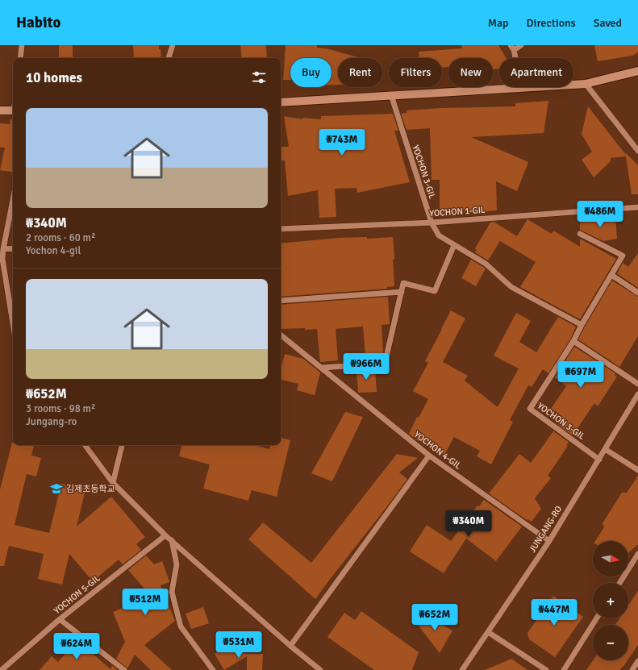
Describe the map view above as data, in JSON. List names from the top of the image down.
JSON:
{
  "streets": {
    "street": [
      "YOCHON 3-GIL",
      "YOCHON 1-GIL",
      "YOCHON 4-GIL",
      "JUNGANG-RO",
      "YOCHON 5-GIL"
    ]
  },
  "crossings": [
    ["YOCHON 3-GIL", "YOCHON 1-GIL"],
    ["YOCHON 3-GIL", "JUNGANG-RO"],
    ["YOCHON 4-GIL", "JUNGANG-RO"]
  ],
  "places": {
    "school or university": ["김제초등학교"]
  },
  "north": "right",
  "page": {
    "header": "Habito",
    "nav": ["Map", "Directions", "Saved"],
    "chip": [
      "Buy",
      "Rent",
      "Filters",
      "New",
      "Apartment"
    ],
    "heading": "10 homes",
    "list": [
      {
        "name": "₩340M",
        "note": "2 rooms · 60 m² · Yochon 4-gil"
      },
      {
        "name": "₩652M",
        "note": "3 rooms · 98 m² · Jungang-ro"
      }
    ],
    "price": [
      "₩743M",
      "₩486M",
      "₩966M",
      "₩697M",
      "₩340M",
      "₩512M",
      "₩447M",
      "₩652M",
      "₩531M",
      "₩624M"
    ],
    "map_buttons": ["+", "−"]
  }
}
